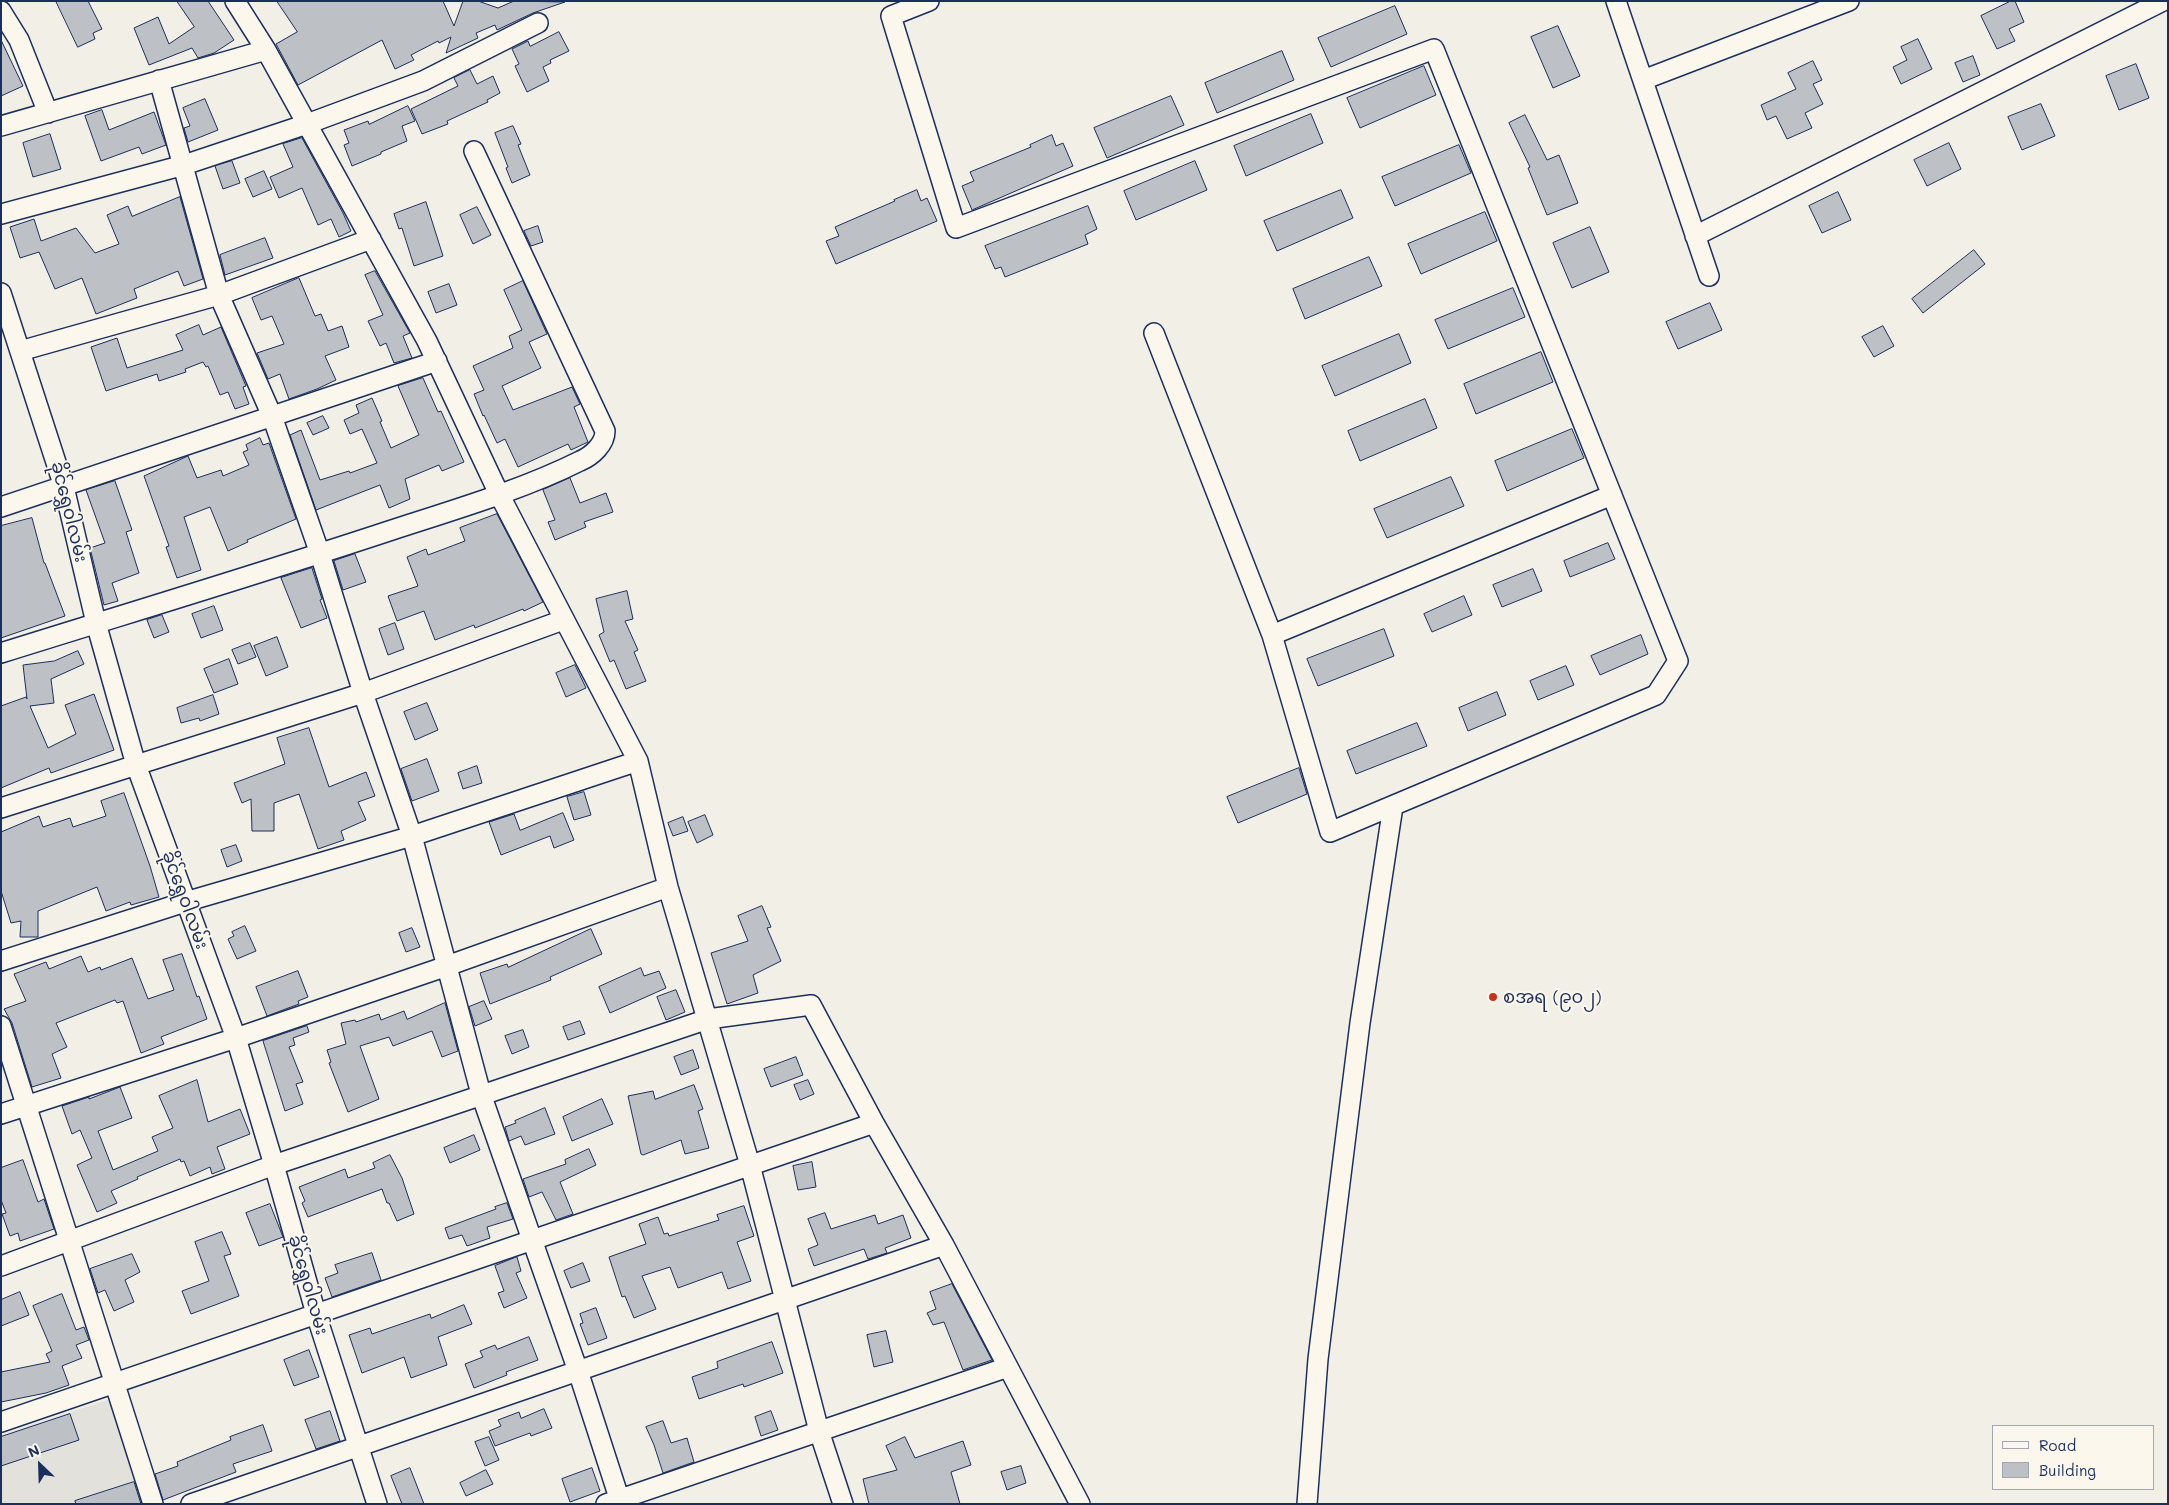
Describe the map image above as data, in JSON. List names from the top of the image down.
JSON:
{
  "streets": {
    "street": ["ခိုင်ရွှေဝါလမ်း"]
  },
  "places": ["စအရ (၉၀၂)"],
  "legend": ["Road", "Building"],
  "north": "top left"
}
